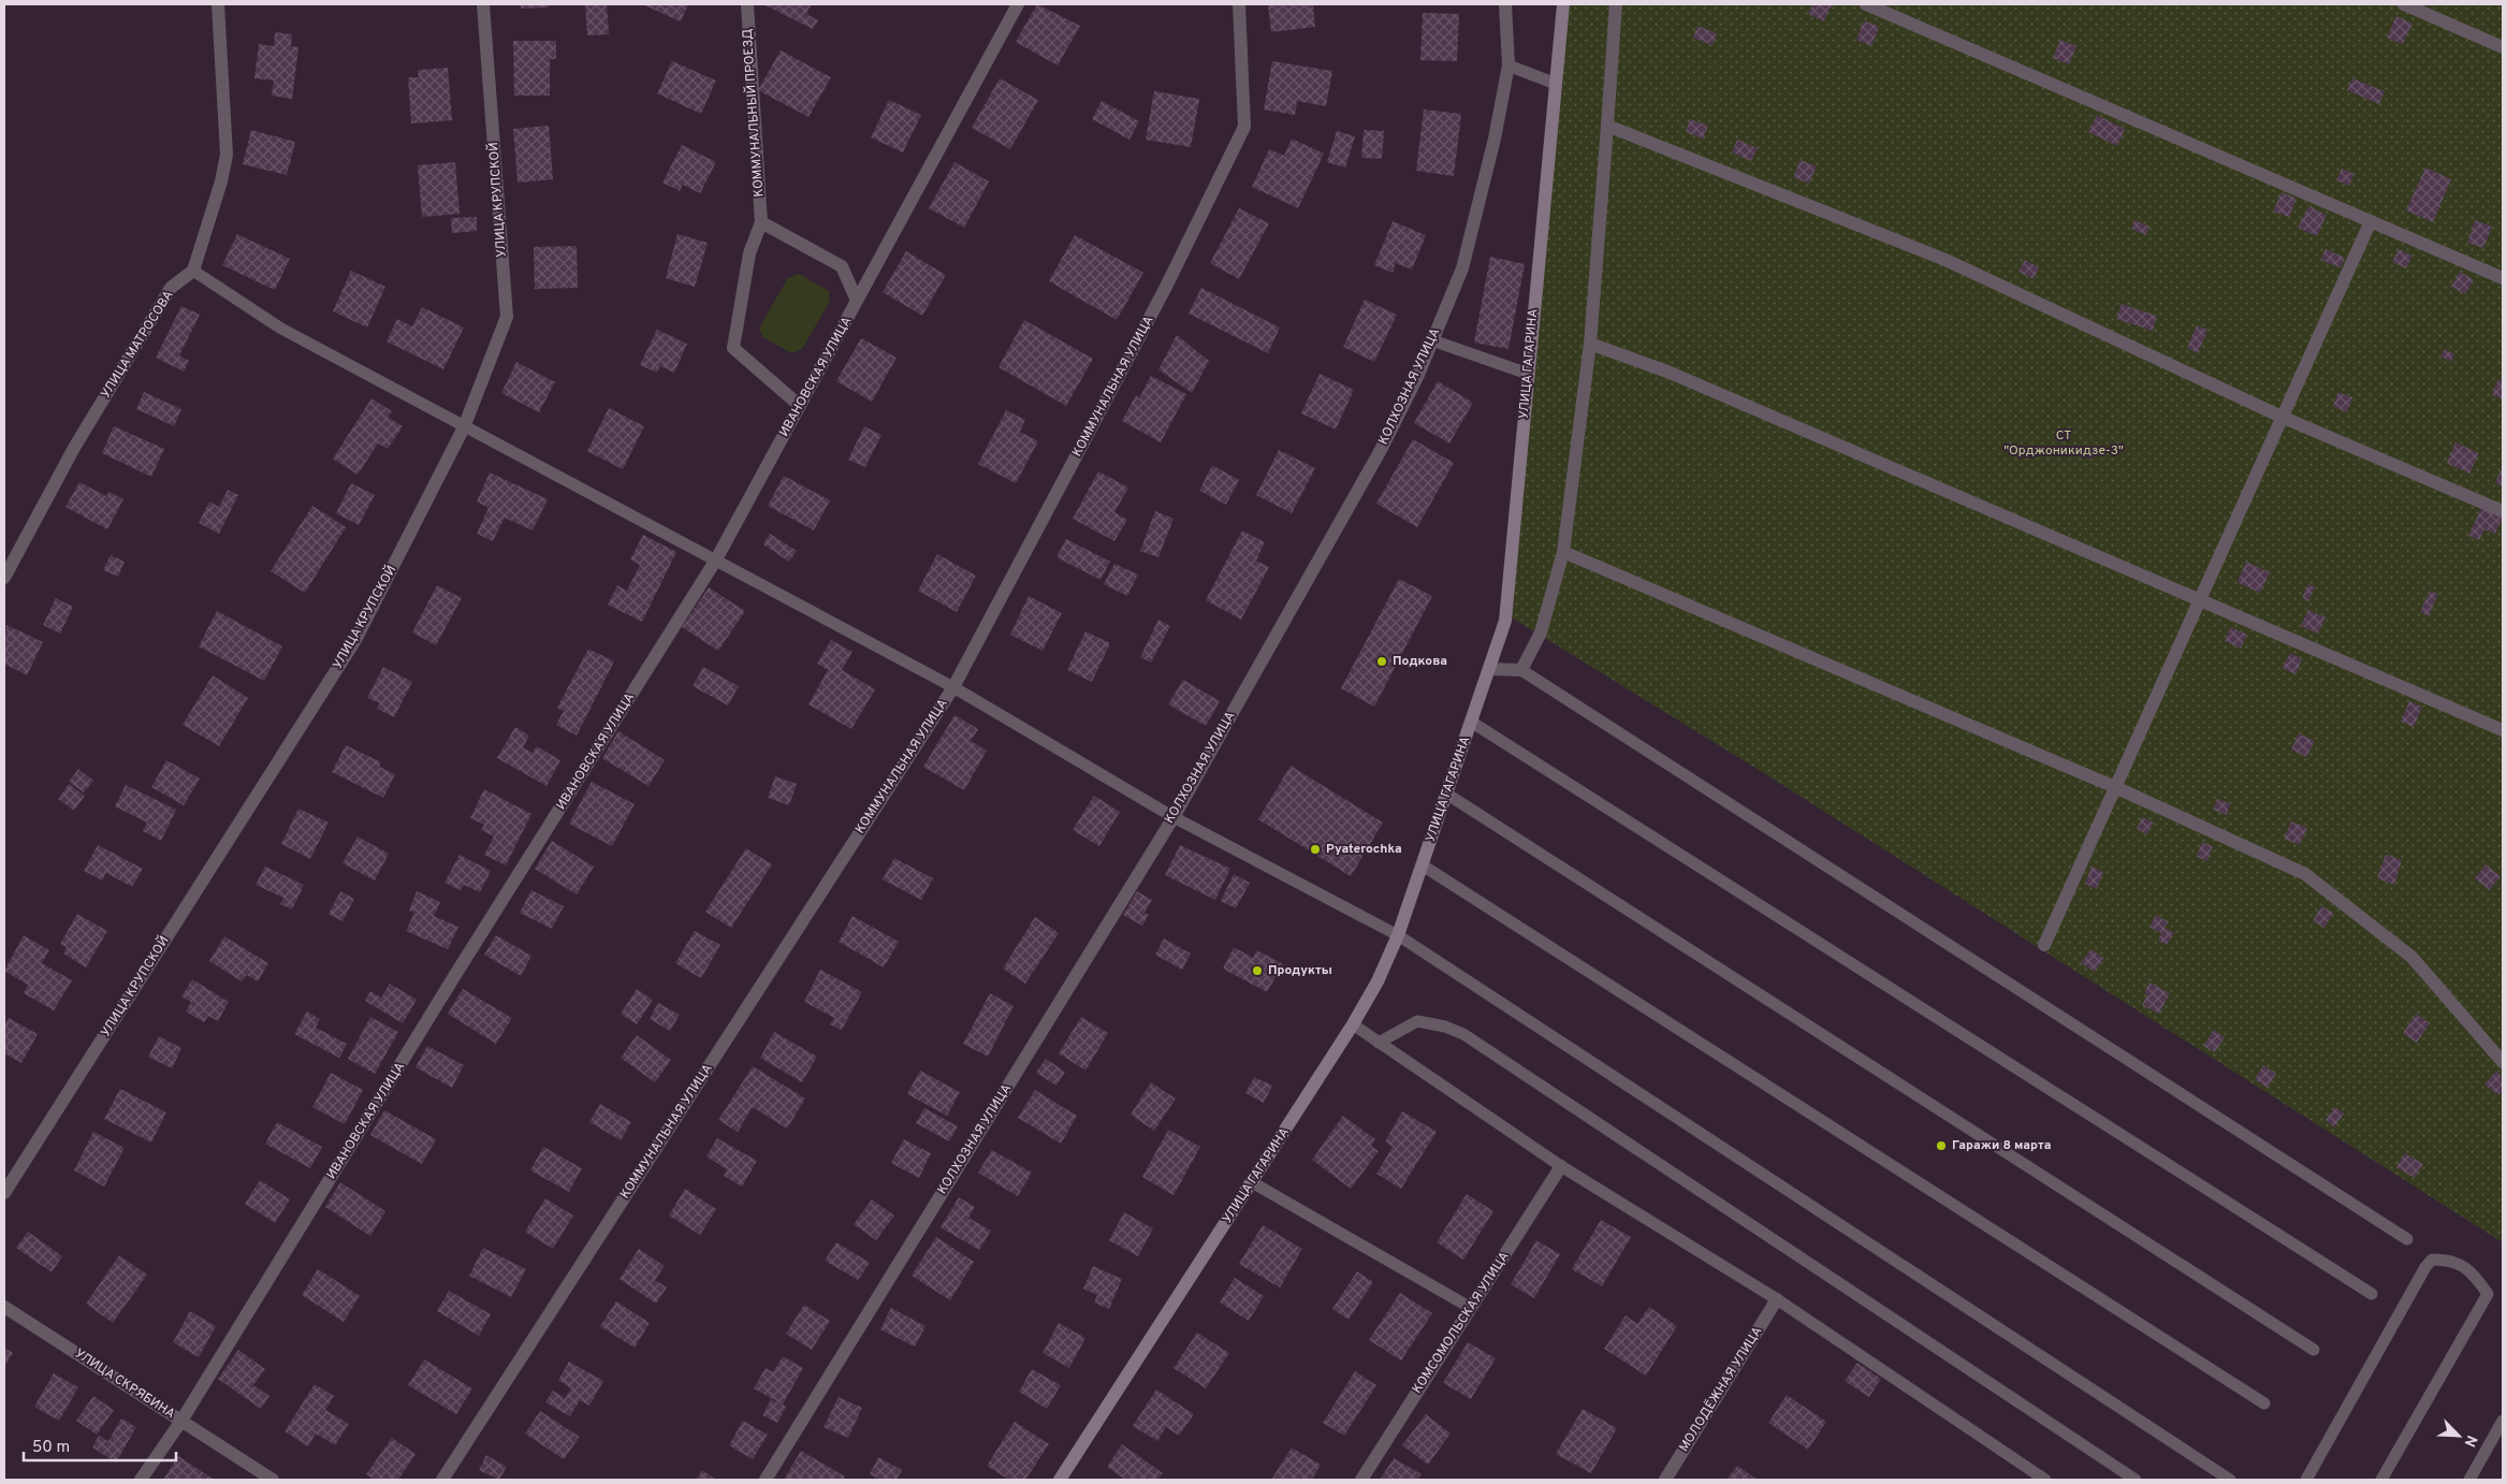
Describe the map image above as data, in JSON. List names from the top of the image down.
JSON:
{
  "streets": {
    "main road": ["УЛИЦА ГАГАРИНА"],
    "street": [
      "КОММУНАЛЬНЫЙ ПРОЕЗД",
      "УЛИЦА КРУПСКОЙ",
      "УЛИЦА МАТРОСОВА",
      "ИВАНОВСКАЯ УЛИЦА",
      "КОММУНАЛЬНАЯ УЛИЦА",
      "КОЛХОЗНАЯ УЛИЦА",
      "КОМСОМОЛЬСКАЯ УЛИЦА",
      "УЛИЦА СКРЯБИНА",
      "МОЛОДЁЖНАЯ УЛИЦА"
    ]
  },
  "crossings": [
    ["КОММУНАЛЬНЫЙ ПРОЕЗД", "ИВАНОВСКАЯ УЛИЦА"],
    ["ИВАНОВСКАЯ УЛИЦА", "УЛИЦА СКРЯБИНА"]
  ],
  "parks": ["СТ \"Орджоникидзе-3\""],
  "places": [
    "Подкова",
    "Pyaterochka",
    "Продукты",
    "Гаражи 8 марта"
  ],
  "scale_bar": "50 m",
  "north": "bottom right"
}
